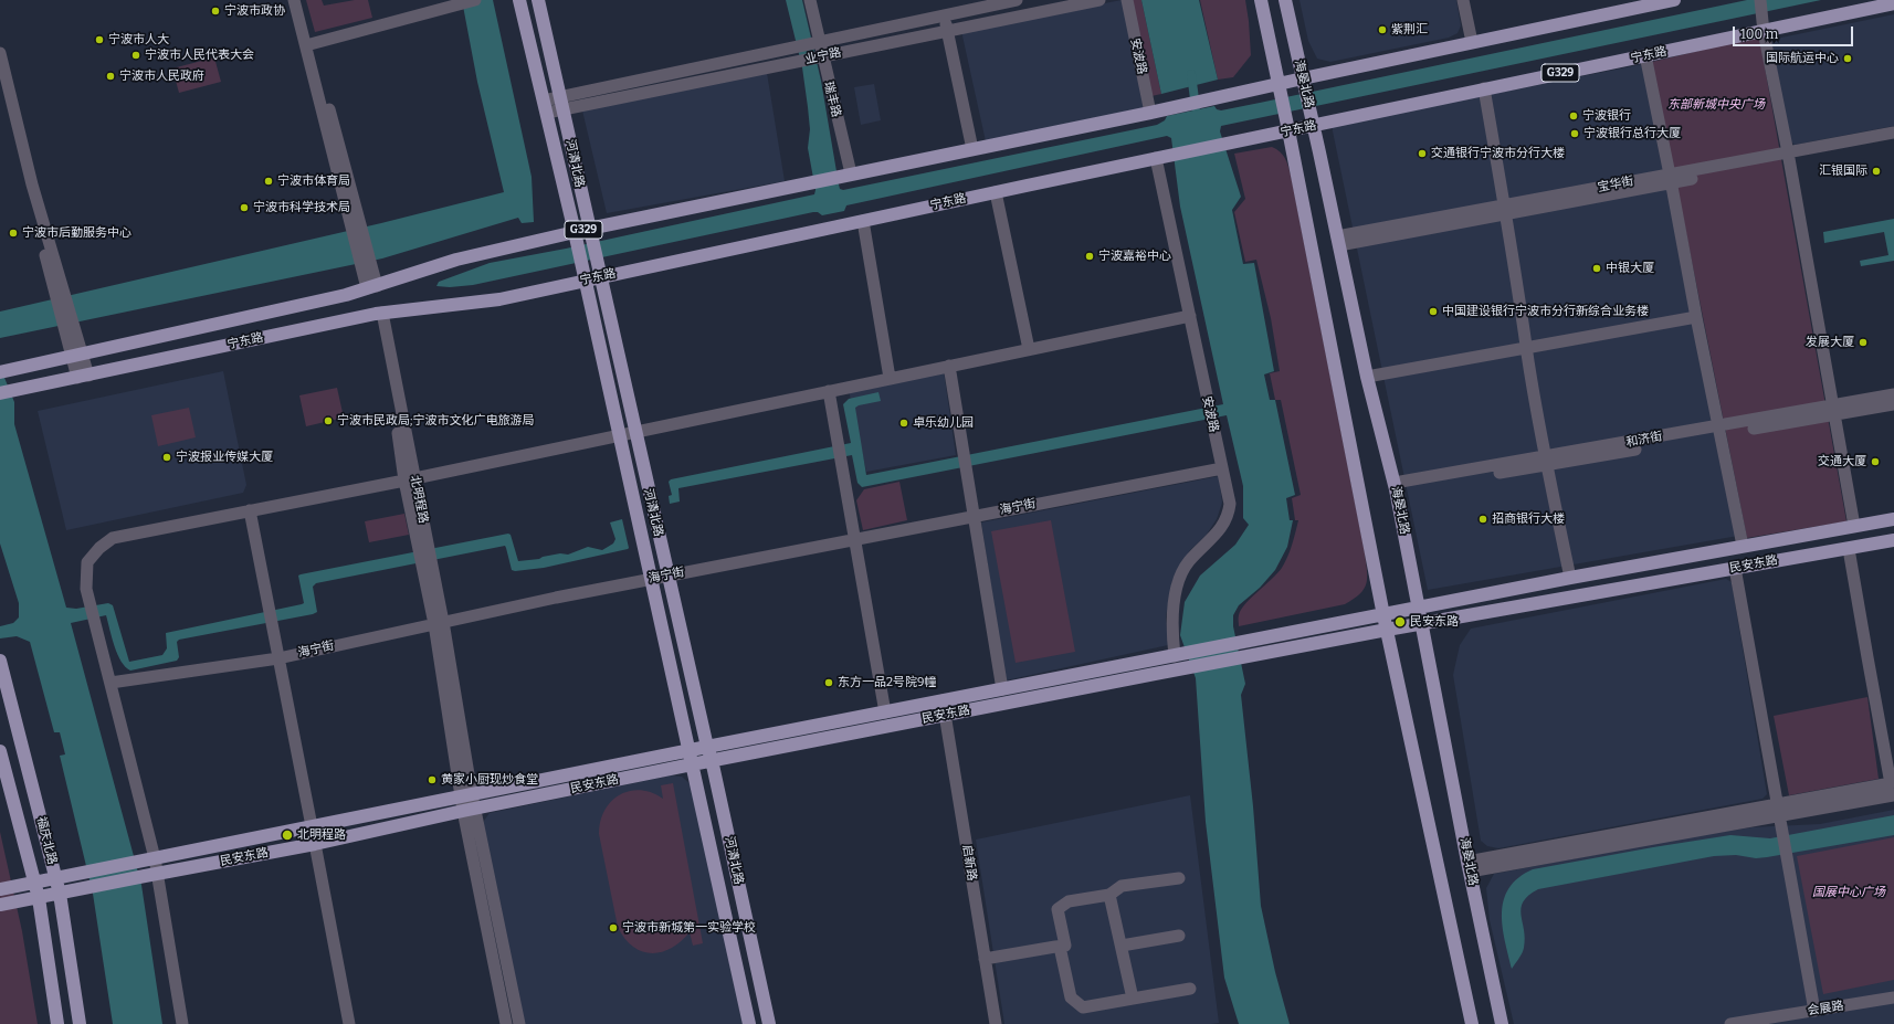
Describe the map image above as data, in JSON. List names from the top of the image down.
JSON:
{
  "streets": {
    "main road": [
      "宁东路",
      "G329",
      "海晏北路",
      "河清北路",
      "民安东路",
      "福庆北路"
    ],
    "street": [
      "业宁路",
      "安波路",
      "瑞丰路",
      "宝华街",
      "和济街",
      "北明程路",
      "海宁街",
      "启新路",
      "会展路"
    ]
  },
  "crossings": [
    ["宁东路", "安波路"],
    ["宁东路", "海晏北路"],
    ["宁东路", "瑞丰路"],
    ["宁东路", "河清北路"],
    ["宁东路", "北明程路"],
    ["业宁路", "瑞丰路"],
    ["业宁路", "河清北路"],
    ["安波路", "海宁街"],
    ["安波路", "民安东路"],
    ["海晏北路", "宝华街"],
    ["海晏北路", "和济街"],
    ["海晏北路", "民安东路"],
    ["河清北路", "海宁街"],
    ["河清北路", "民安东路"],
    ["北明程路", "海宁街"],
    ["北明程路", "民安东路"],
    ["民安东路", "福庆北路"],
    ["民安东路", "启新路"]
  ],
  "parks": ["东部新城中央广场", "国展中心广场"],
  "places": [
    "宁波市政协",
    "紫荆汇",
    "宁波市人大",
    "宁波市人民代表大会",
    "国际航运中心",
    "宁波市人民政府",
    "宁波银行",
    "宁波银行总行大厦",
    "交通银行宁波市分行大楼",
    "汇银国际",
    "宁波市体育局",
    "宁波市科学技术局",
    "宁波市后勤服务中心",
    "宁波嘉裕中心",
    "中银大厦",
    "中国建设银行宁波市分行新综合业务楼",
    "发展大厦",
    "宁波市民政局;宁波市文化广电旅游局",
    "卓乐幼儿园",
    "宁波报业传媒大厦",
    "交通大厦",
    "招商银行大楼",
    "民安东路",
    "东方一品2号院9幢",
    "黄家小厨现炒食堂",
    "北明程路",
    "宁波市新城第一实验学校"
  ],
  "scale_bar": "100 m"
}
